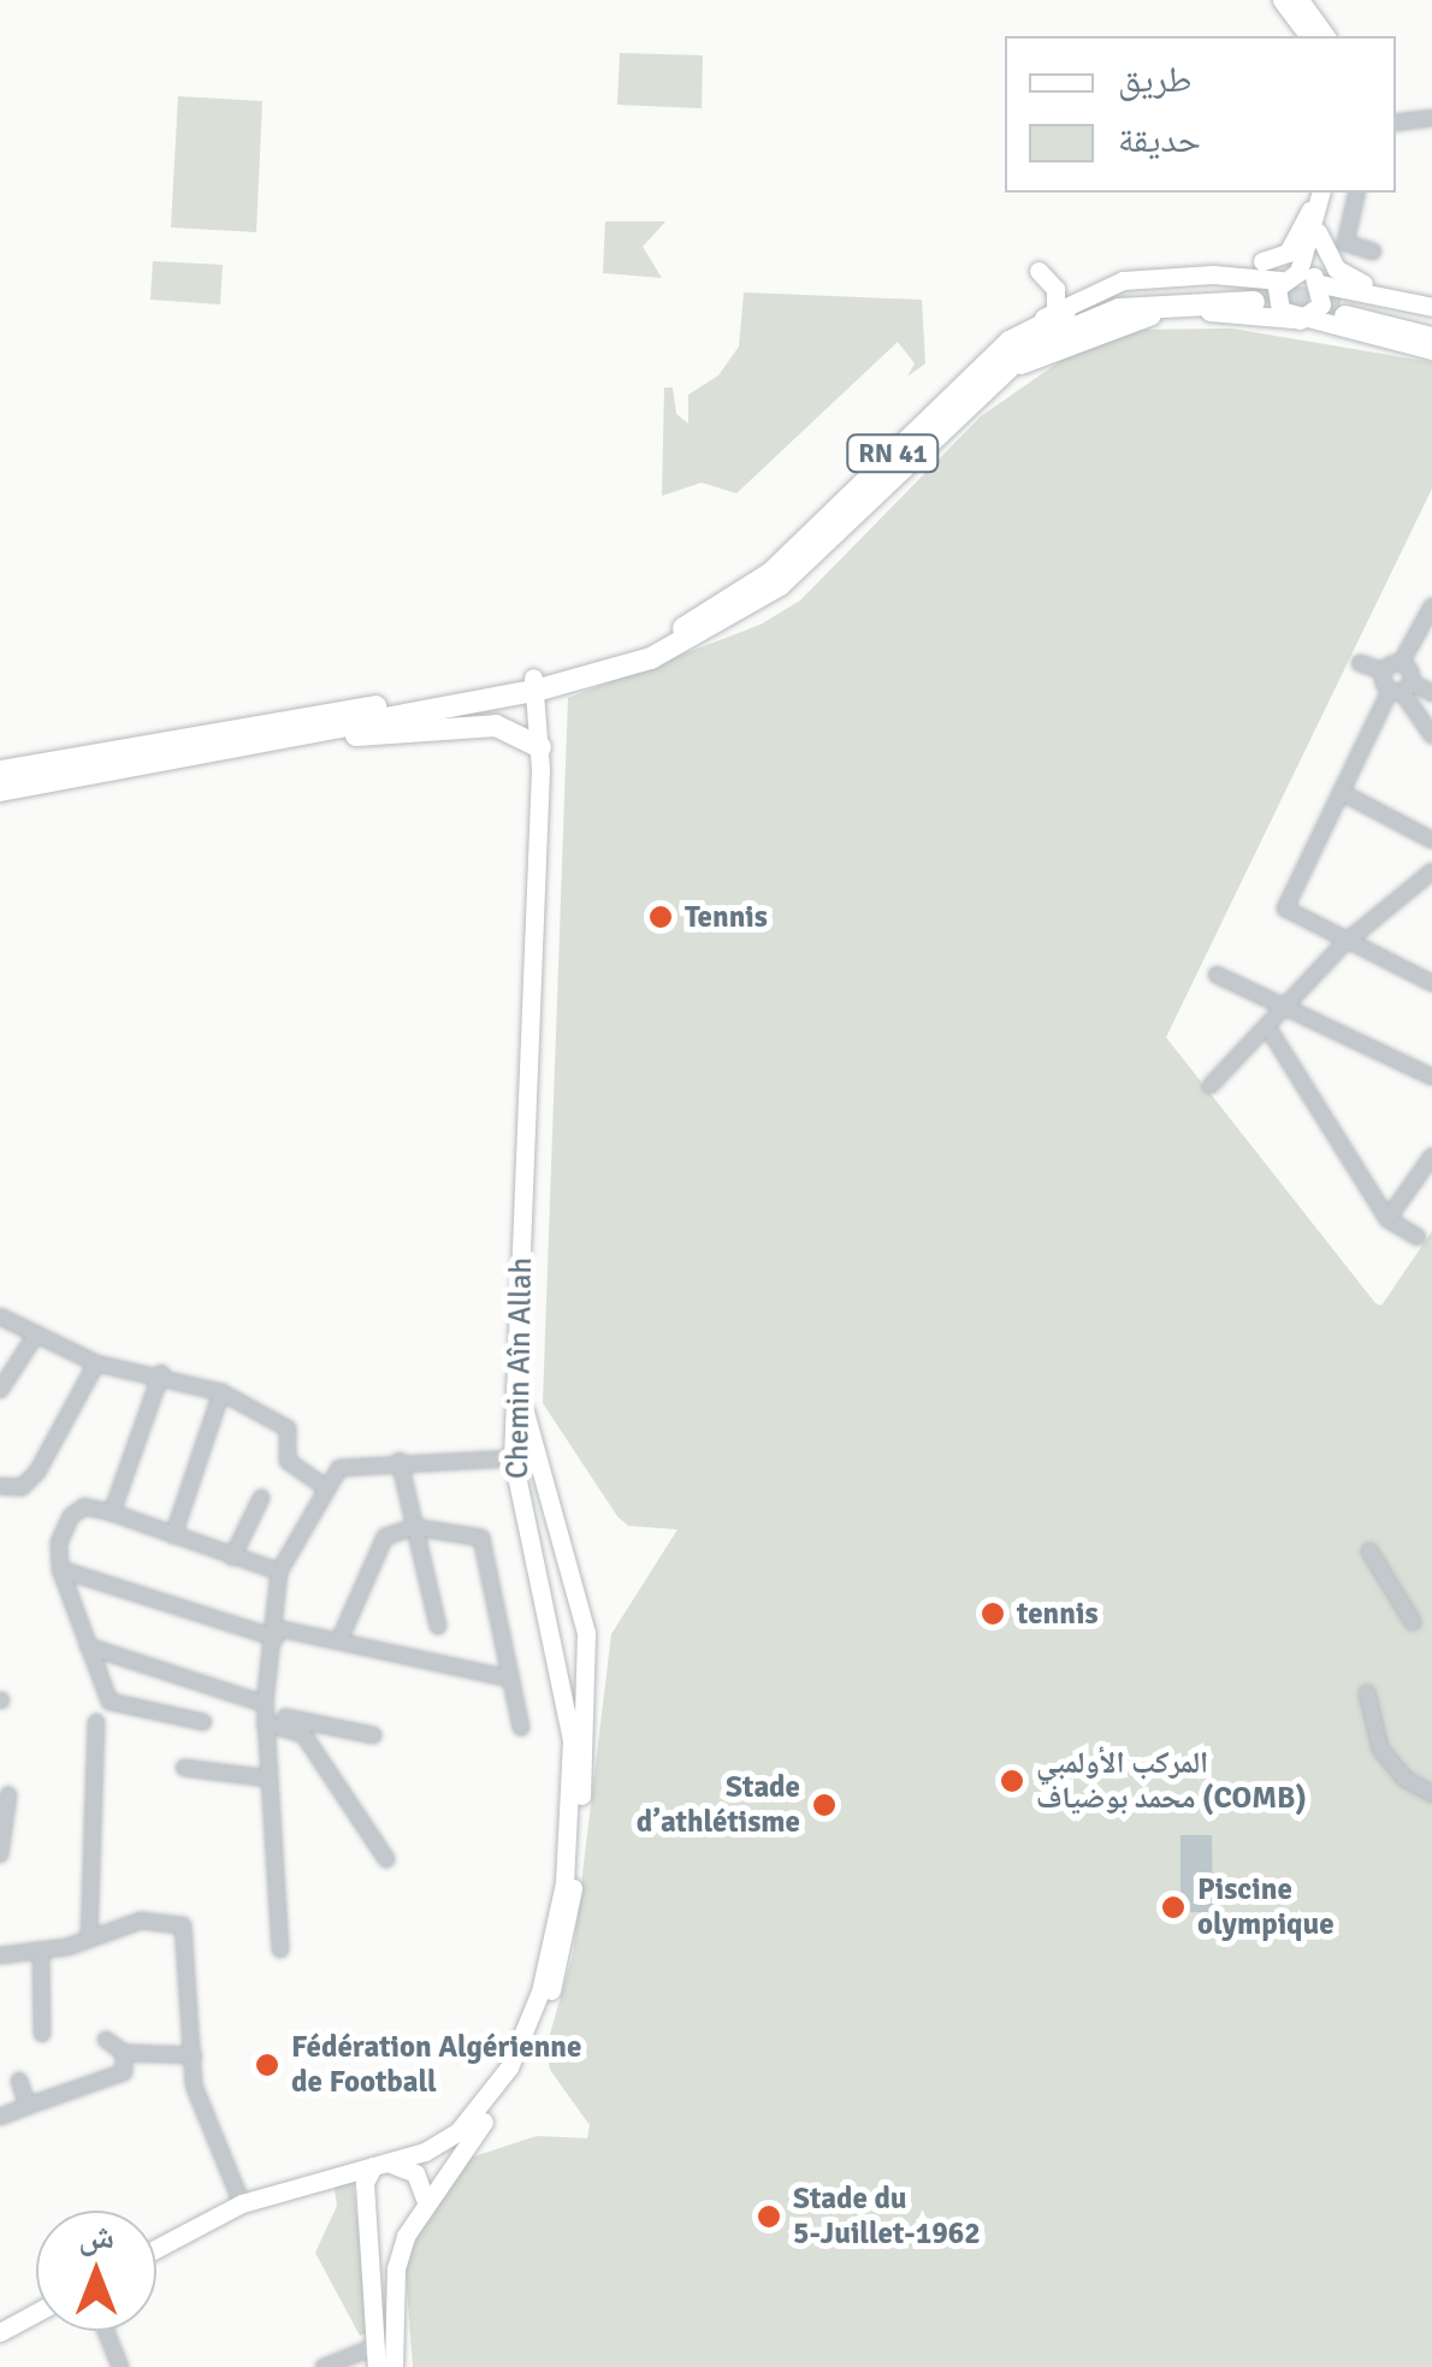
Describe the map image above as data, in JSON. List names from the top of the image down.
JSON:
{
  "streets": {
    "highway": ["RN 41"],
    "main road": ["Chemin Aîn Allah"]
  },
  "crossings": [
    ["RN 41", "Chemin Aîn Allah"]
  ],
  "places": [
    "Tennis",
    "tennis",
    "المركب الأولمبي محمد بوضياف (COMB)",
    "Stade d’athlétisme",
    "Piscine olympique",
    "Fédération Algérienne de Football",
    "Stade du 5-Juillet-1962"
  ],
  "legend": ["طريق", "حديقة"],
  "north": "top"
}
